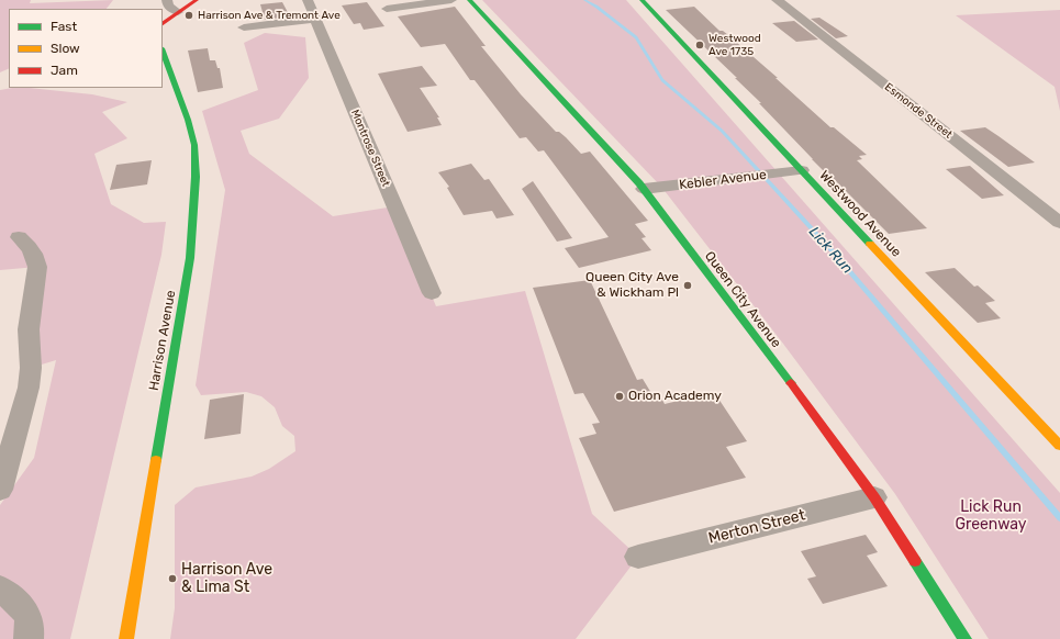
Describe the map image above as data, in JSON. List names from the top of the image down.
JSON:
{
  "streets": {
    "main road": ["Westwood Avenue", "Queen City Avenue", "Harrison Avenue"],
    "street": [
      "Esmonde Street",
      "Montrose Street",
      "Kebler Avenue",
      "Merton Street"
    ]
  },
  "crossings": [
    ["Kebler Avenue", "Westwood Avenue"],
    ["Kebler Avenue", "Queen City Avenue"],
    ["Queen City Avenue", "Merton Street"]
  ],
  "water": ["Lick Run"],
  "parks": ["Lick Run Greenway"],
  "places": [
    "Harrison Ave & Tremont Ave",
    "Westwood Ave 1735",
    "Queen City Ave & Wickham Pl",
    "Orion Academy",
    "Harrison Ave & Lima St"
  ],
  "legend": ["Fast", "Slow", "Jam"]
}
